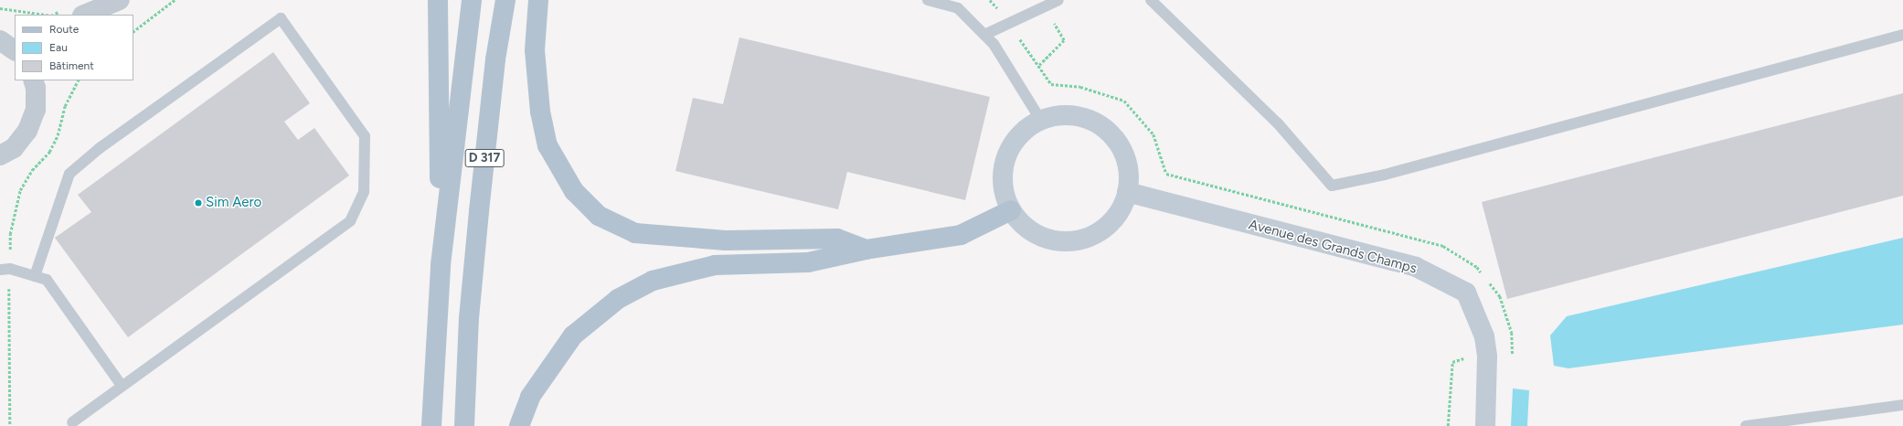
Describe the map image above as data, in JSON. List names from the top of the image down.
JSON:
{
  "streets": {
    "main road": ["D 317", "Avenue des Grands Champs"]
  },
  "places": ["Sim Aero"],
  "legend": ["Route", "Eau", "Bâtiment"]
}
